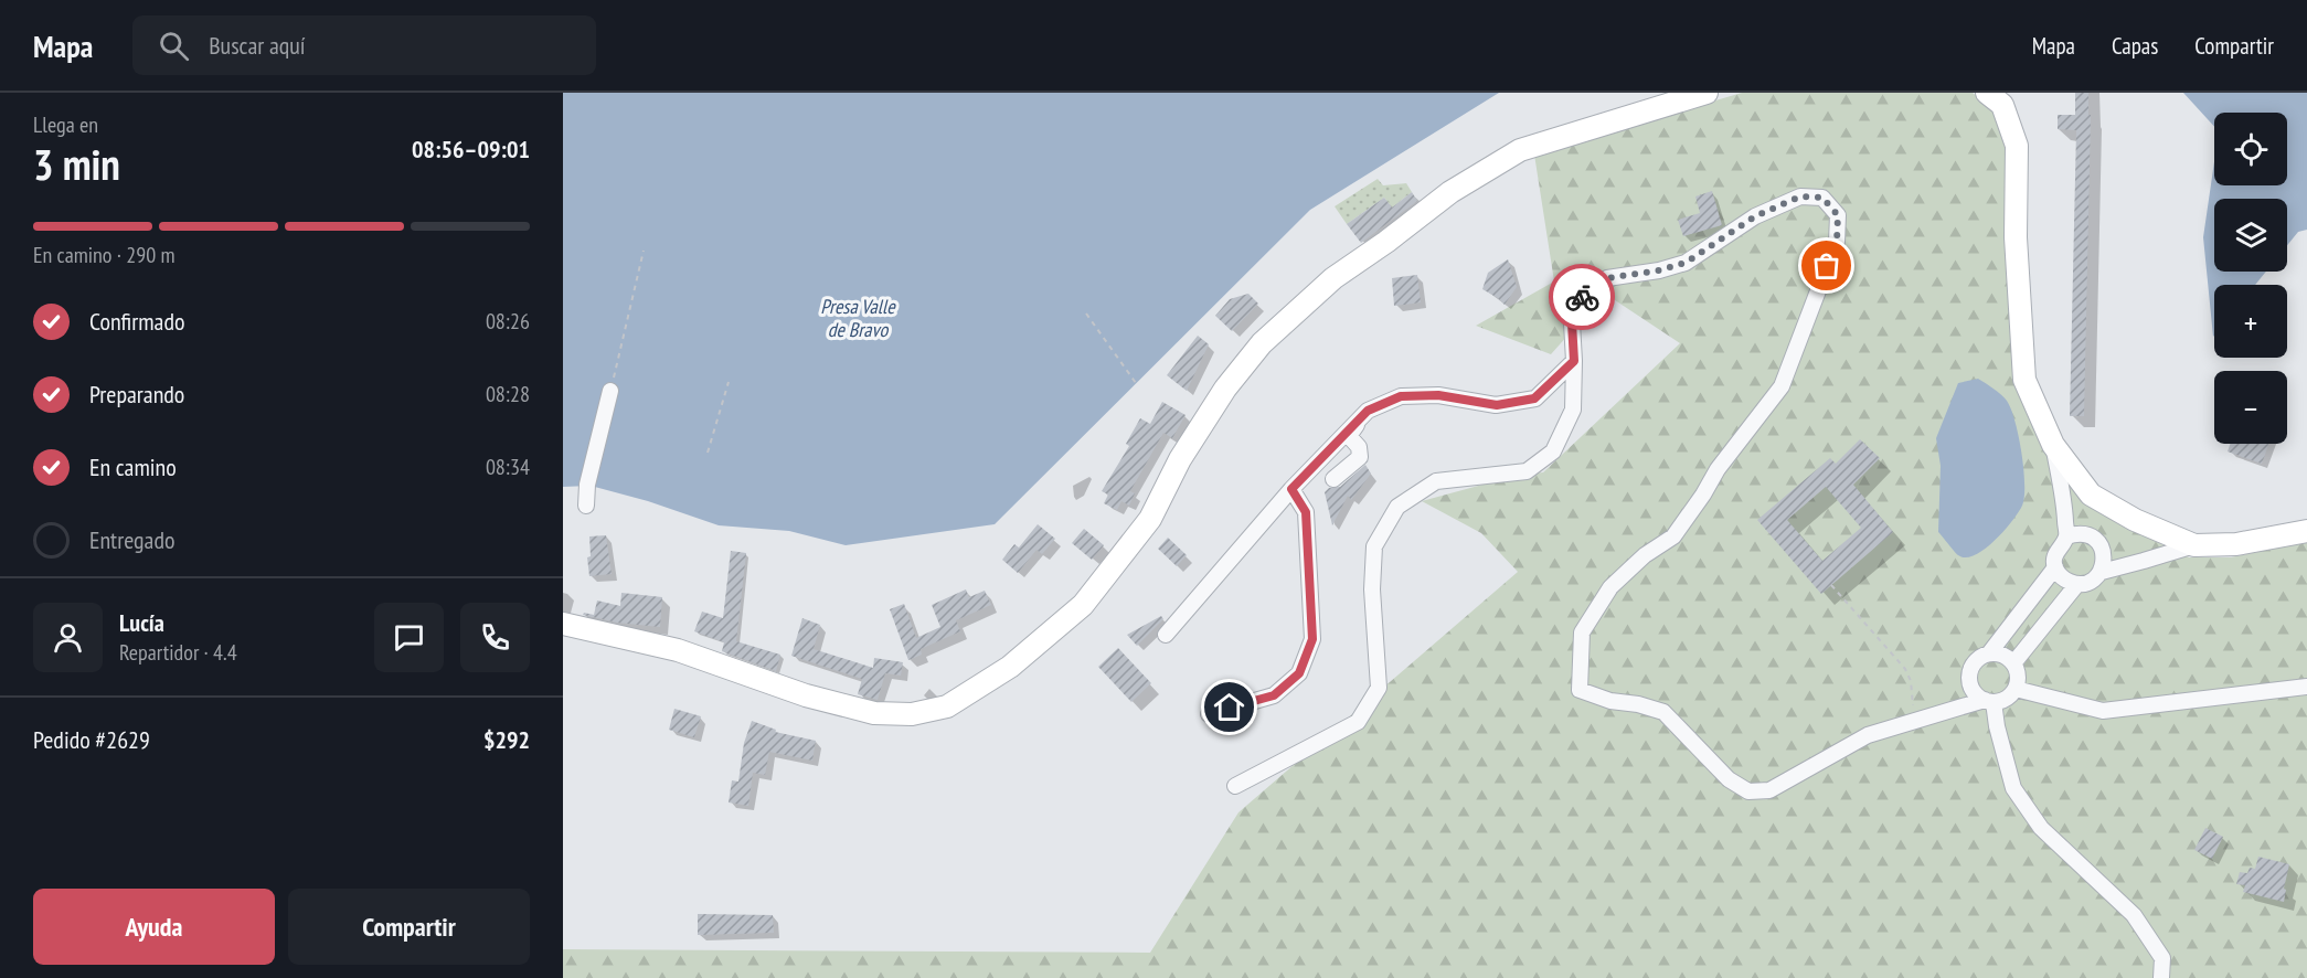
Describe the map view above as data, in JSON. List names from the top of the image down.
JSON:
{
  "water": ["Presa Valle de Bravo"],
  "page": {
    "header": "Mapa",
    "search": "Buscar aquí",
    "nav": ["Mapa", "Capas", "Compartir"],
    "heading": ["3 min", "Llega en", "08:56–09:01"],
    "panel": [
      "Lucía",
      "Repartidor · 4.4",
      "Pedido #2629",
      "$292"
    ],
    "map_buttons": ["+", "−"],
    "bar": "En camino · 290 m",
    "list": [
      ["Confirmado", "08:26"],
      ["Preparando", "08:28"],
      ["En camino", "08:34"],
      "Entregado"
    ],
    "buttons": ["Ayuda", "Compartir"]
  }
}
